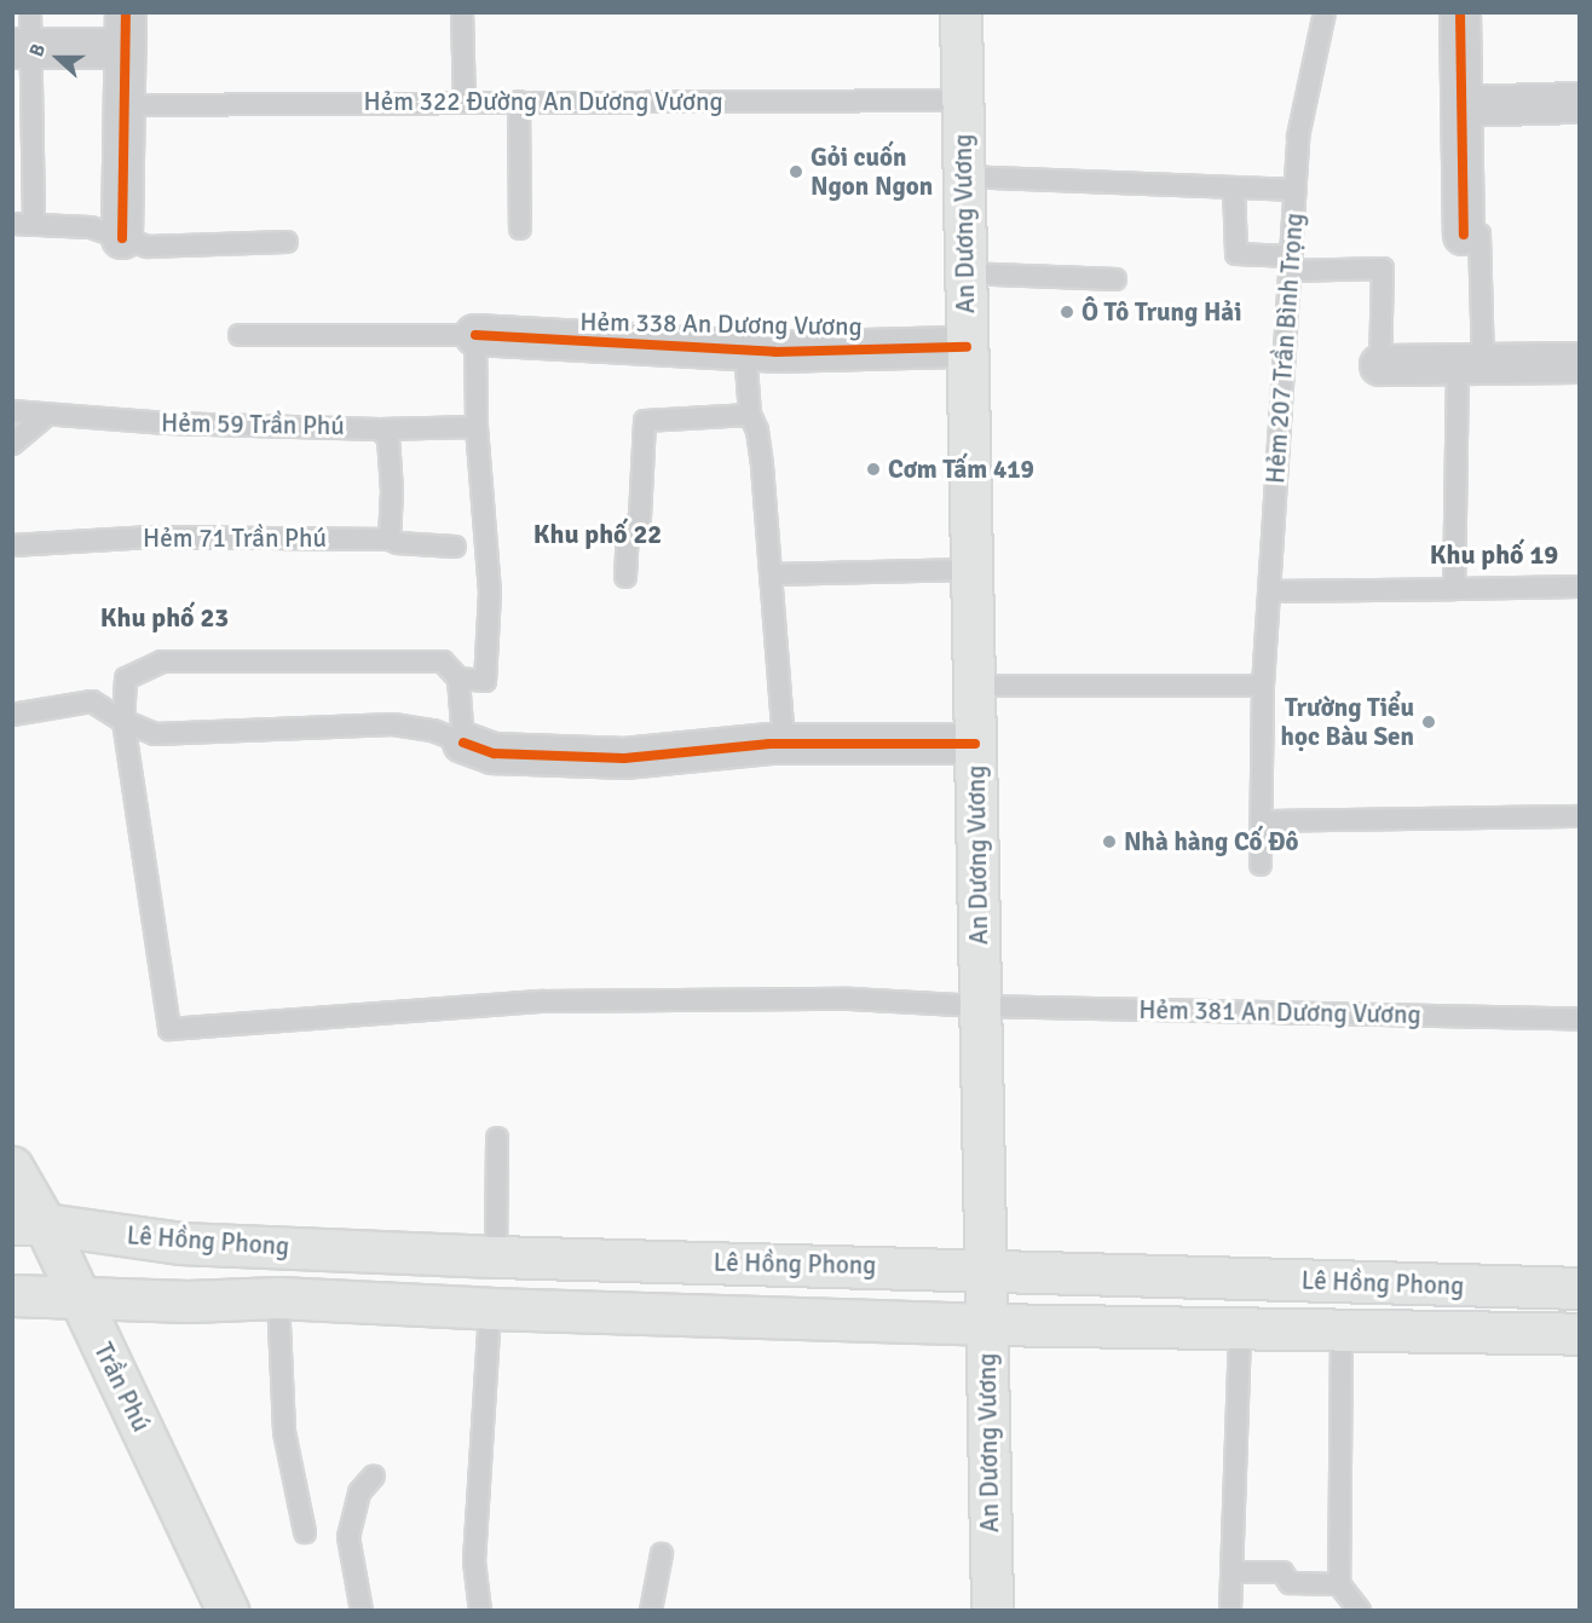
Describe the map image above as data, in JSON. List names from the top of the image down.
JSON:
{
  "streets": {
    "main road": ["An Dương Vương", "Lê Hồng Phong", "Trần Phú"],
    "street": ["Hẻm 338 An Dương Vương"],
    "lane": [
      "Hẻm 322 Đường An Dương Vương",
      "Hẻm 207 Trần Bình Trọng",
      "Hẻm 59 Trần Phú",
      "Hẻm 71 Trần Phú",
      "Hẻm 381 An Dương Vương"
    ]
  },
  "crossings": [
    ["Hẻm 322 Đường An Dương Vương", "An Dương Vương"],
    ["An Dương Vương", "Hẻm 338 An Dương Vương"],
    ["An Dương Vương", "Hẻm 381 An Dương Vương"],
    ["An Dương Vương", "Lê Hồng Phong"],
    ["Hẻm 59 Trần Phú", "Hẻm 71 Trần Phú"],
    ["Lê Hồng Phong", "Trần Phú"]
  ],
  "districts": ["Khu phố 22", "Khu phố 19", "Khu phố 23"],
  "places": [
    "Gỏi cuốn Ngon Ngon",
    "Ô Tô Trung Hải",
    "Cơm Tấm 419",
    "Trường Tiểu học Bàu Sen",
    "Nhà hàng Cố Đô"
  ],
  "north": "left"
}
